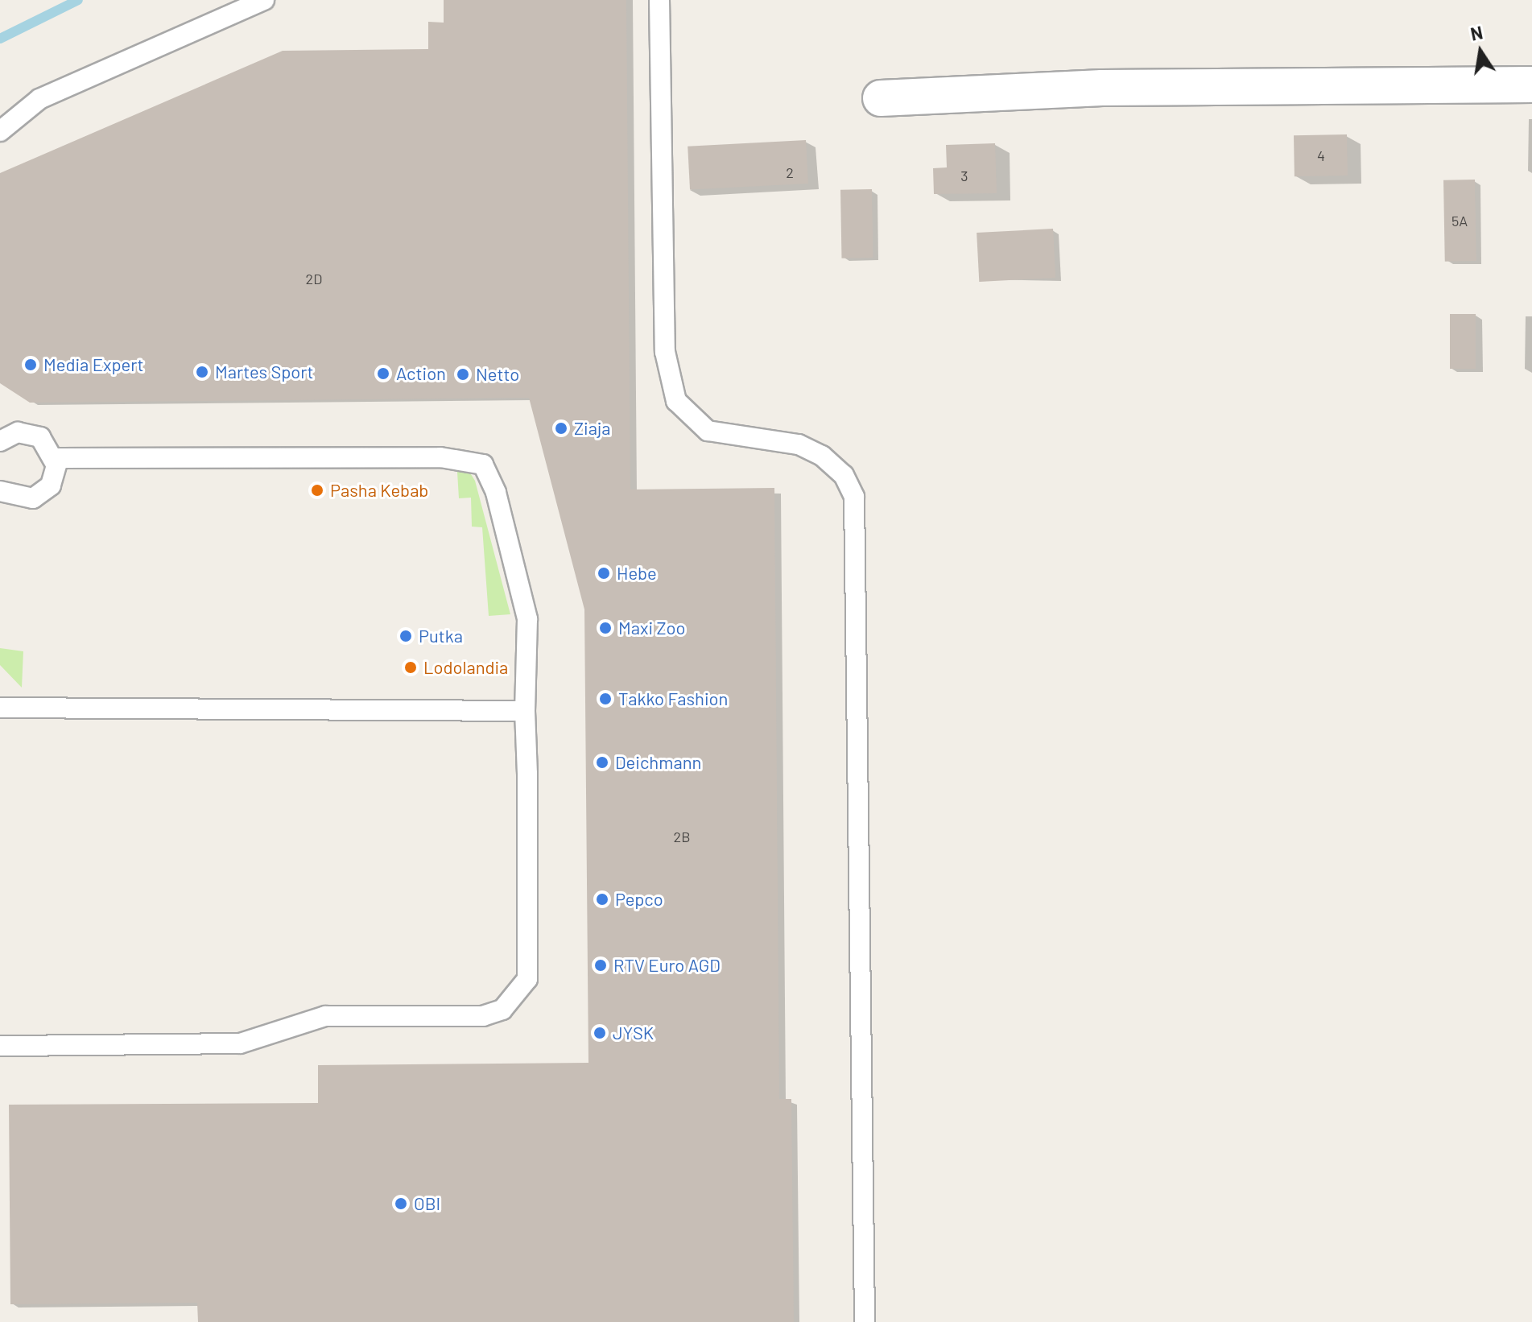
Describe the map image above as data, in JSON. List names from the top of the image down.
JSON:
{
  "places": [
    "Media Expert",
    "Martes Sport",
    "Action",
    "Netto",
    "Ziaja",
    "Pasha Kebab",
    "Hebe",
    "Maxi Zoo",
    "Putka",
    "Lodolandia",
    "Takko Fashion",
    "Deichmann",
    "Pepco",
    "RTV Euro AGD",
    "JYSK",
    "OBI"
  ],
  "house_numbers": [
    "4",
    "2",
    "3",
    "5A",
    "2D",
    "2B"
  ],
  "north": "top"
}
